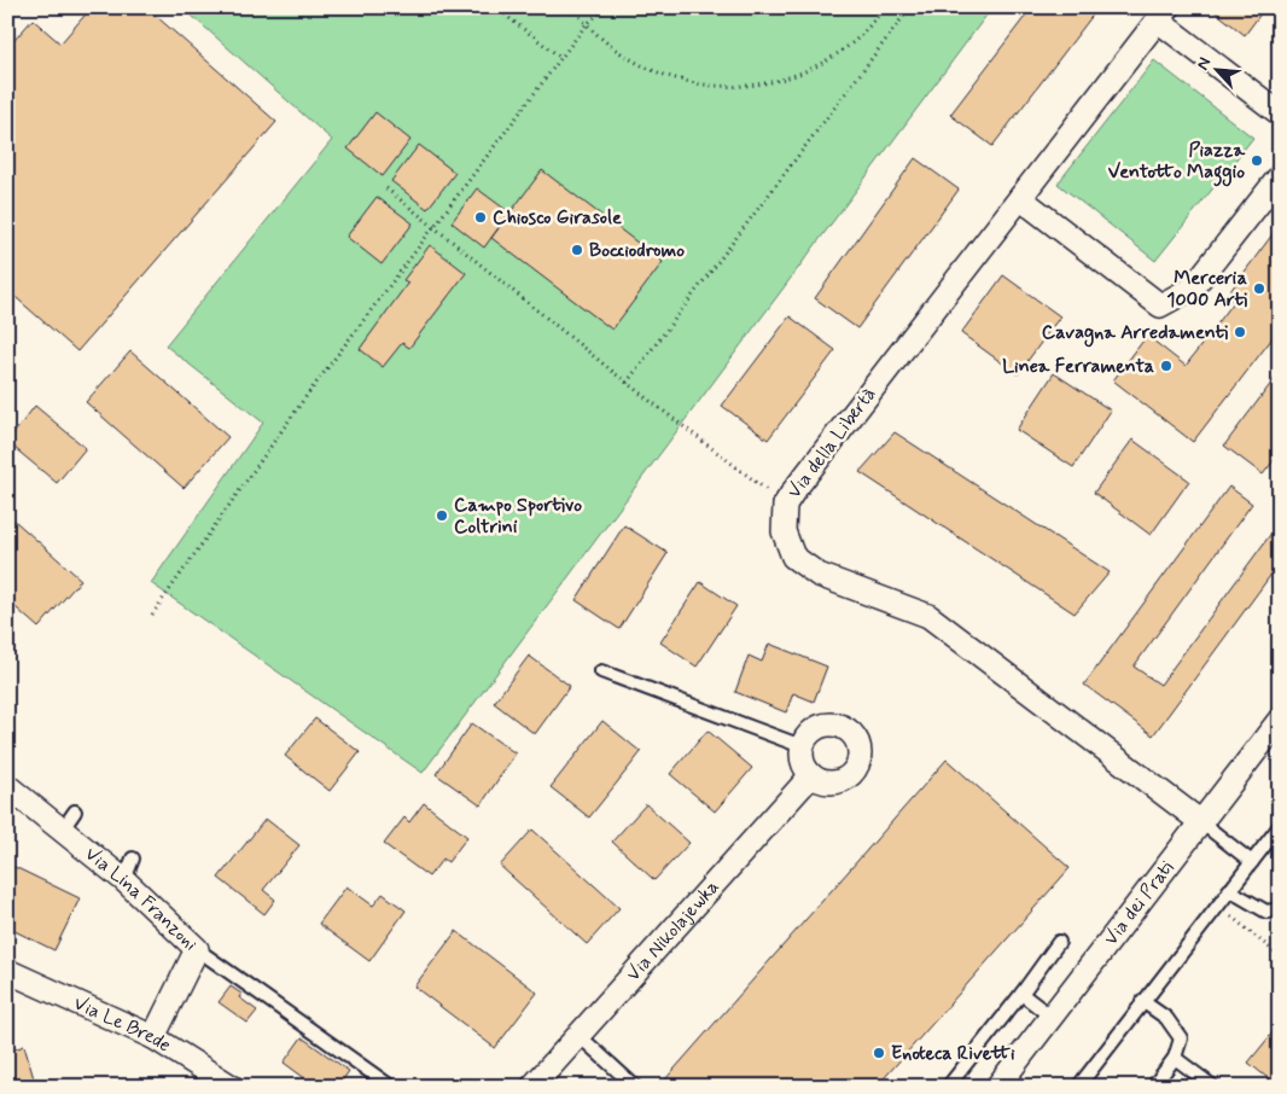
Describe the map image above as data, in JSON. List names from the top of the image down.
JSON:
{
  "streets": {
    "street": [
      "Via della Libertà",
      "Via Lina Franzoni",
      "Via dei Prati",
      "Via Nikolajewka",
      "Via Le Brede"
    ]
  },
  "crossings": [
    ["Via della Libertà", "Via dei Prati"],
    ["Via Lina Franzoni", "Via Le Brede"]
  ],
  "places": [
    "Piazza Ventotto Maggio",
    "Chiosco Girasole",
    "Bocciodromo",
    "Merceria 1000 Arti",
    "Cavagna Arredamenti",
    "Linea Ferramenta",
    "Campo Sportivo Coltrini",
    "Enoteca Rivetti"
  ],
  "north": "top left"
}
